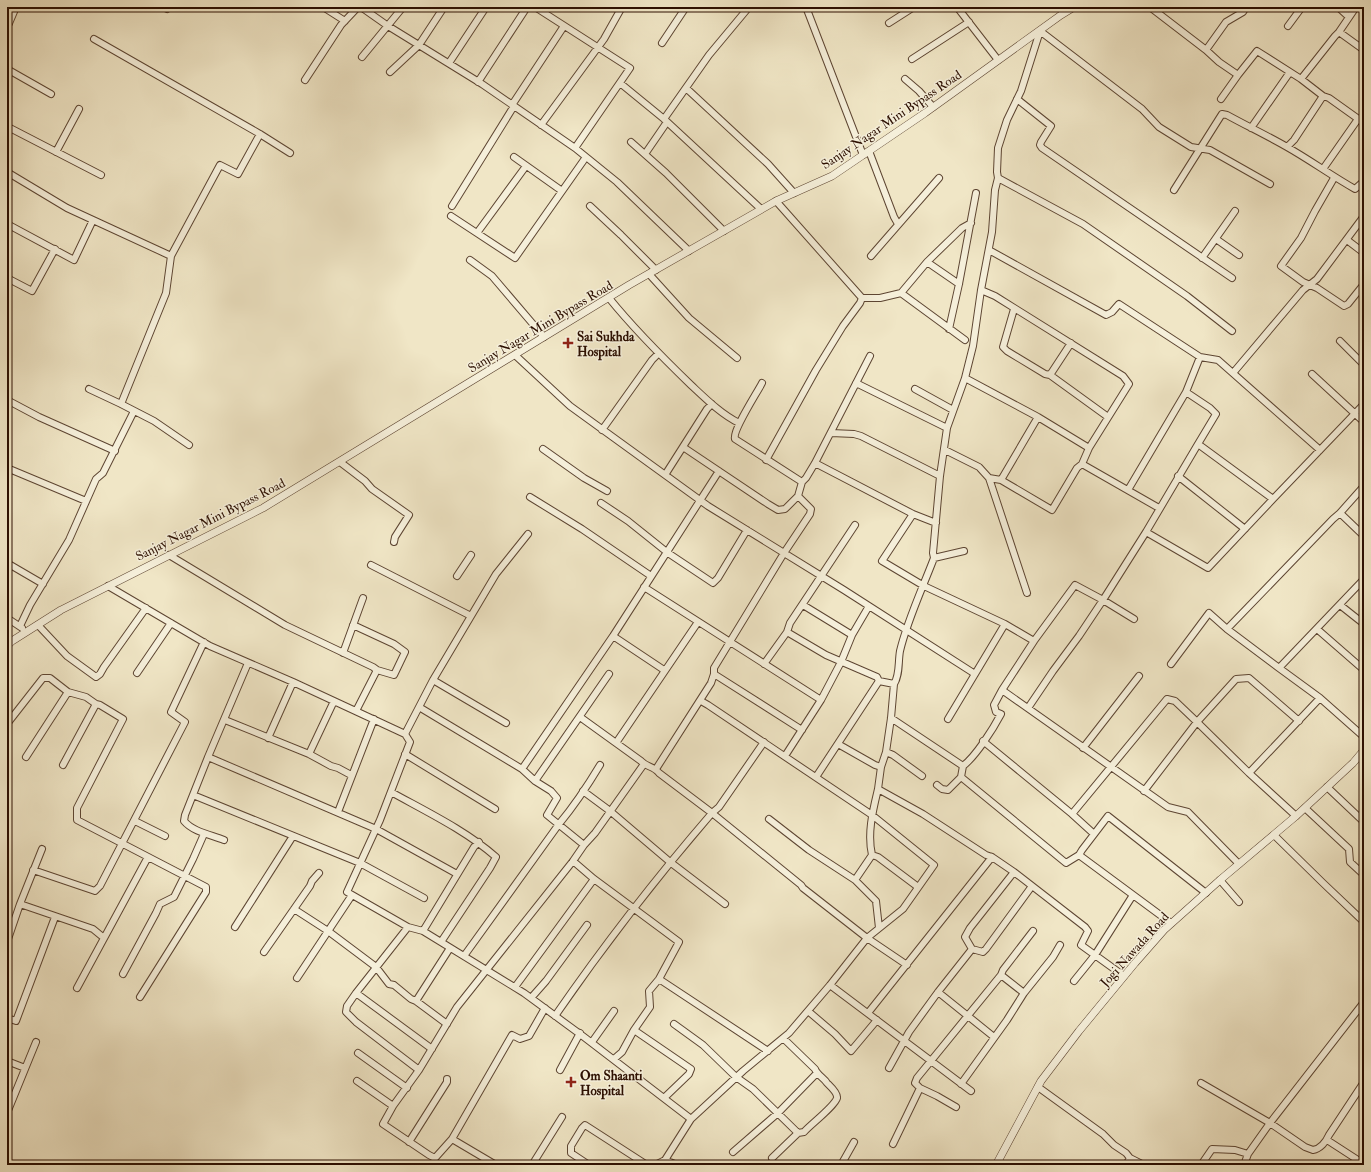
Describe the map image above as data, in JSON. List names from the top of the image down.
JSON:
{
  "streets": {
    "street": ["Sanjay Nagar Mini Bypass Road", "Jogi Nawada Road"]
  },
  "places": {
    "health": ["Sai Sukhda Hospital", "Om Shaanti Hospital"]
  }
}
